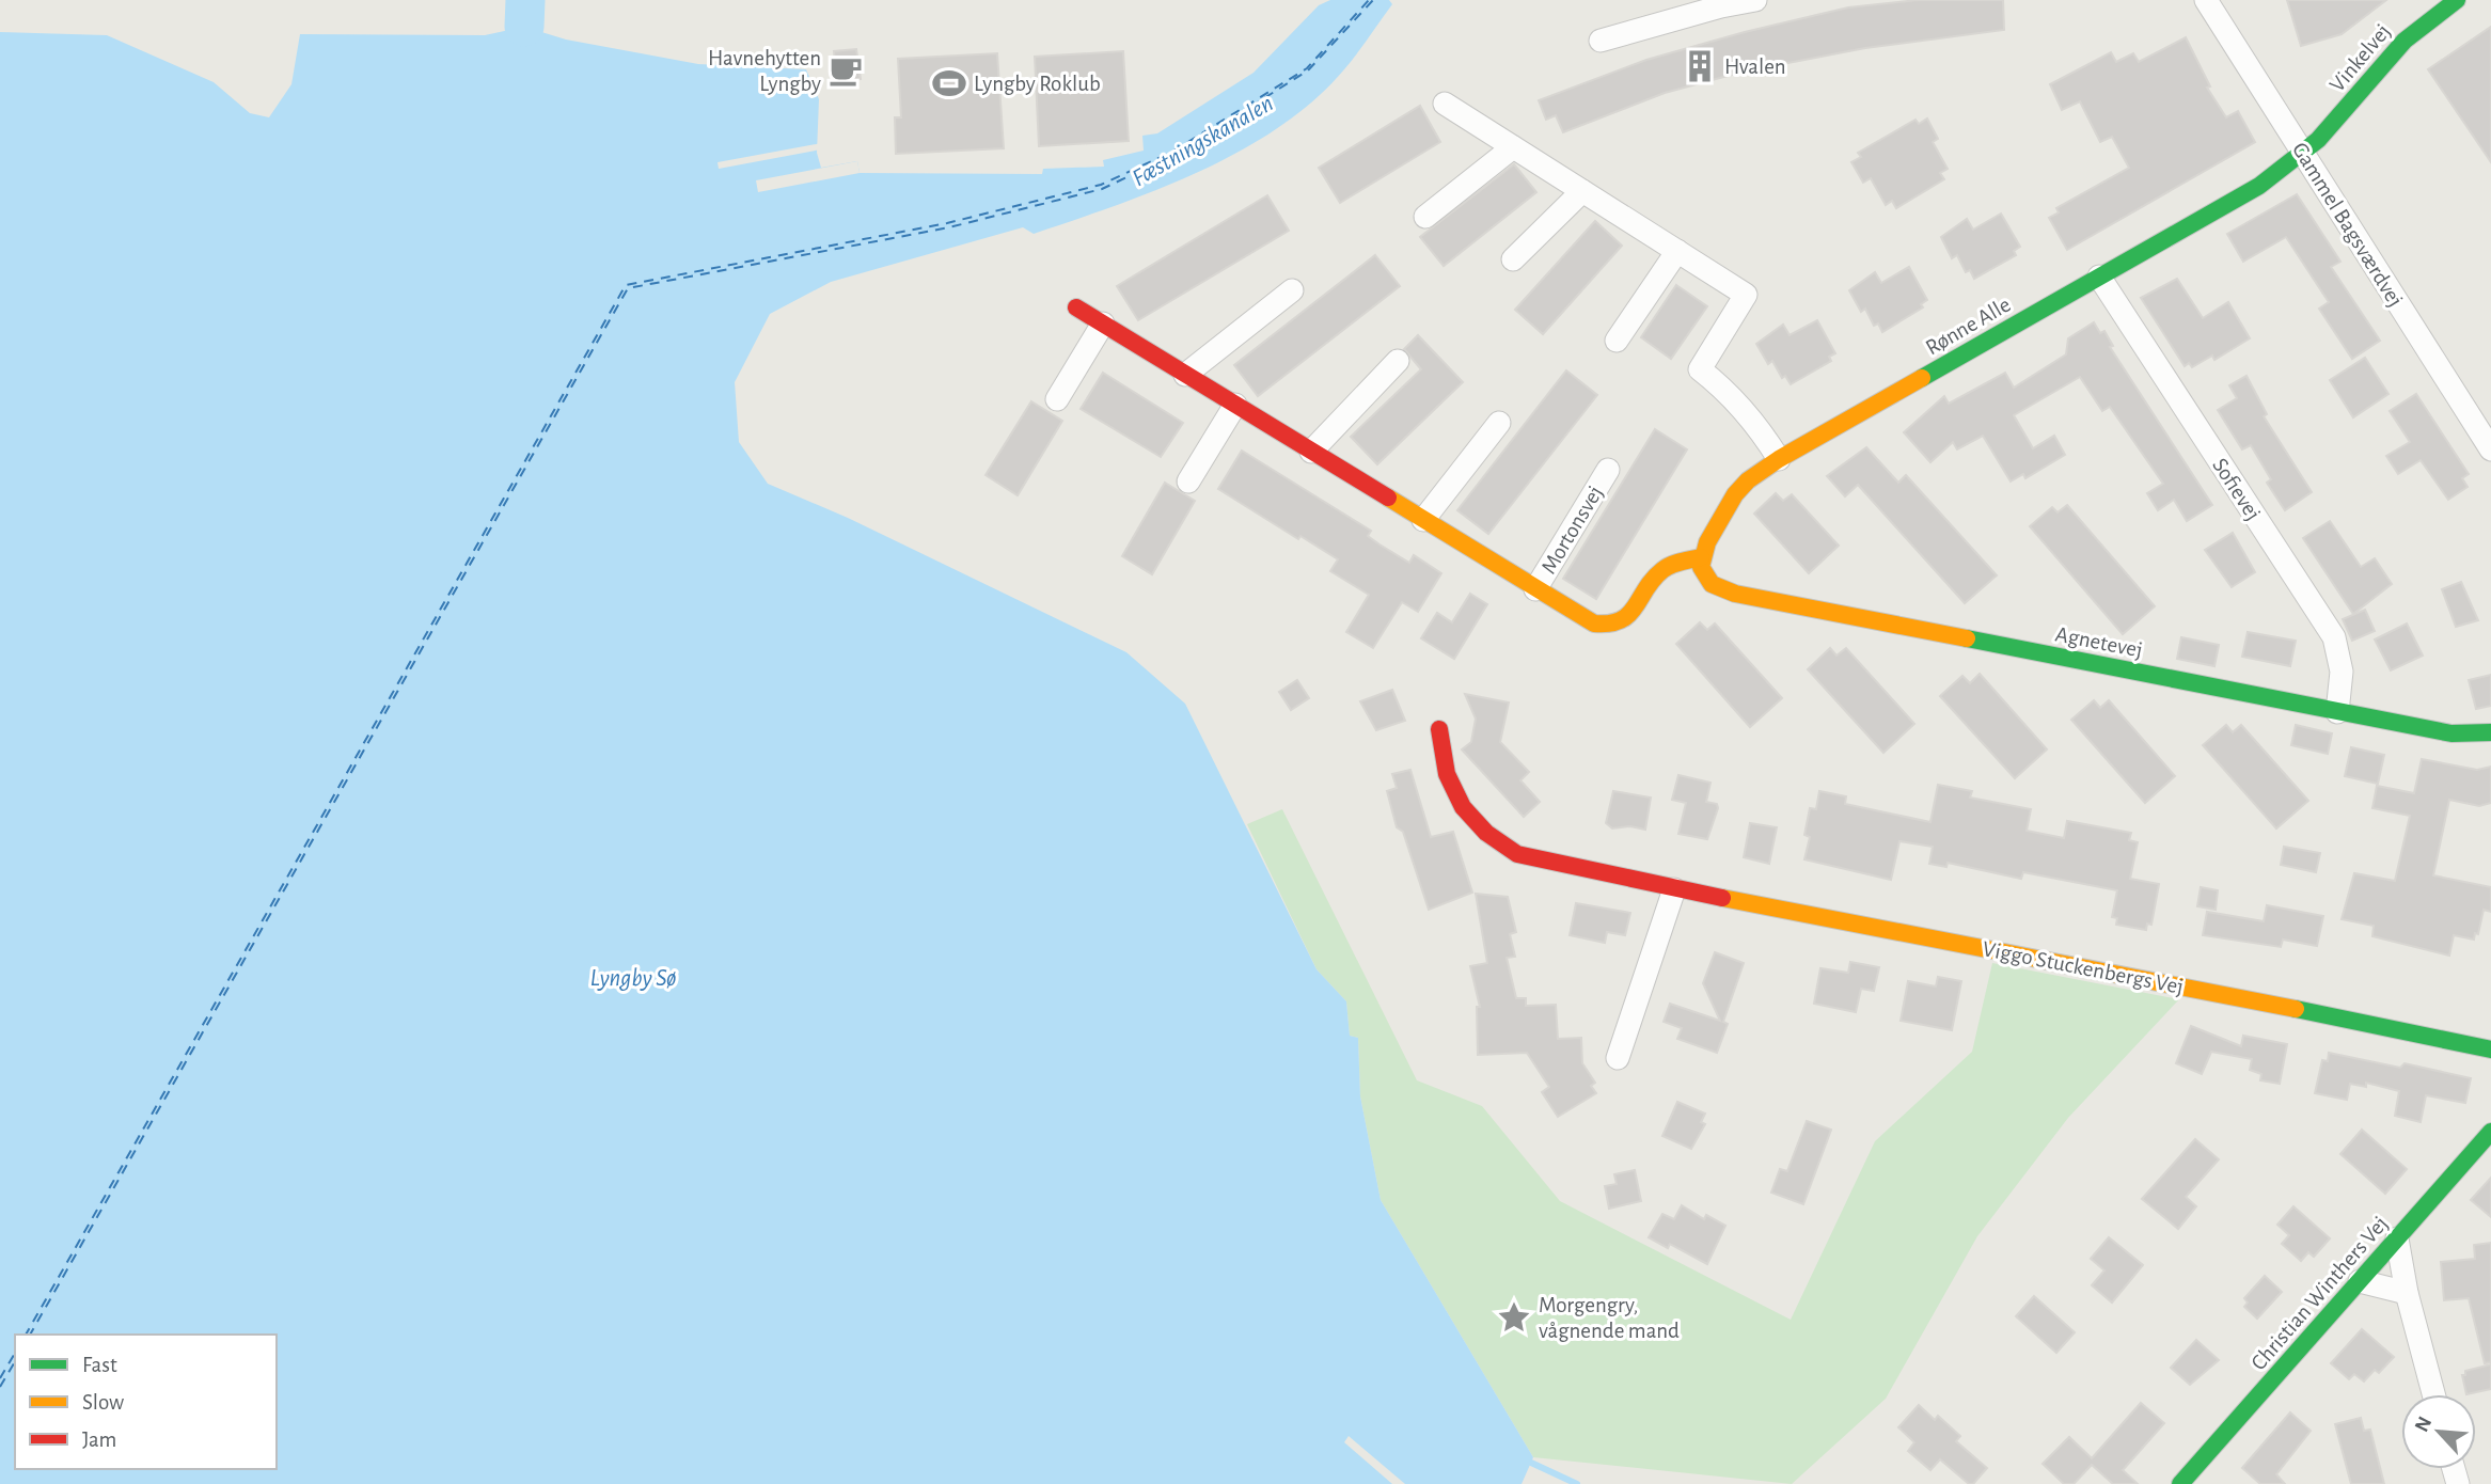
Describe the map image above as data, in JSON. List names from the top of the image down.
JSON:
{
  "streets": {
    "street": [
      "Vinkelvej",
      "Gammel Bagsværdvej",
      "Rønne Alle",
      "Sofievej",
      "Mortonsvej",
      "Agnetevej",
      "Viggo Stuckenbergs Vej",
      "Christian Winthers Vej"
    ]
  },
  "crossings": [
    ["Vinkelvej", "Gammel Bagsværdvej"],
    ["Vinkelvej", "Rønne Alle"],
    ["Gammel Bagsværdvej", "Rønne Alle"],
    ["Rønne Alle", "Sofievej"],
    ["Rønne Alle", "Mortonsvej"],
    ["Rønne Alle", "Agnetevej"],
    ["Sofievej", "Agnetevej"],
    ["Mortonsvej", "Agnetevej"]
  ],
  "water": ["Fæstningskanalen", "Lyngby Sø"],
  "places": {
    "building": ["Hvalen"],
    "cafe": ["Havnehytten Lyngby"],
    "sports": ["Lyngby Roklub"],
    "place": ["Morgengry, vågnende mand"]
  },
  "legend": ["Fast", "Slow", "Jam"],
  "north": "top left"
}
